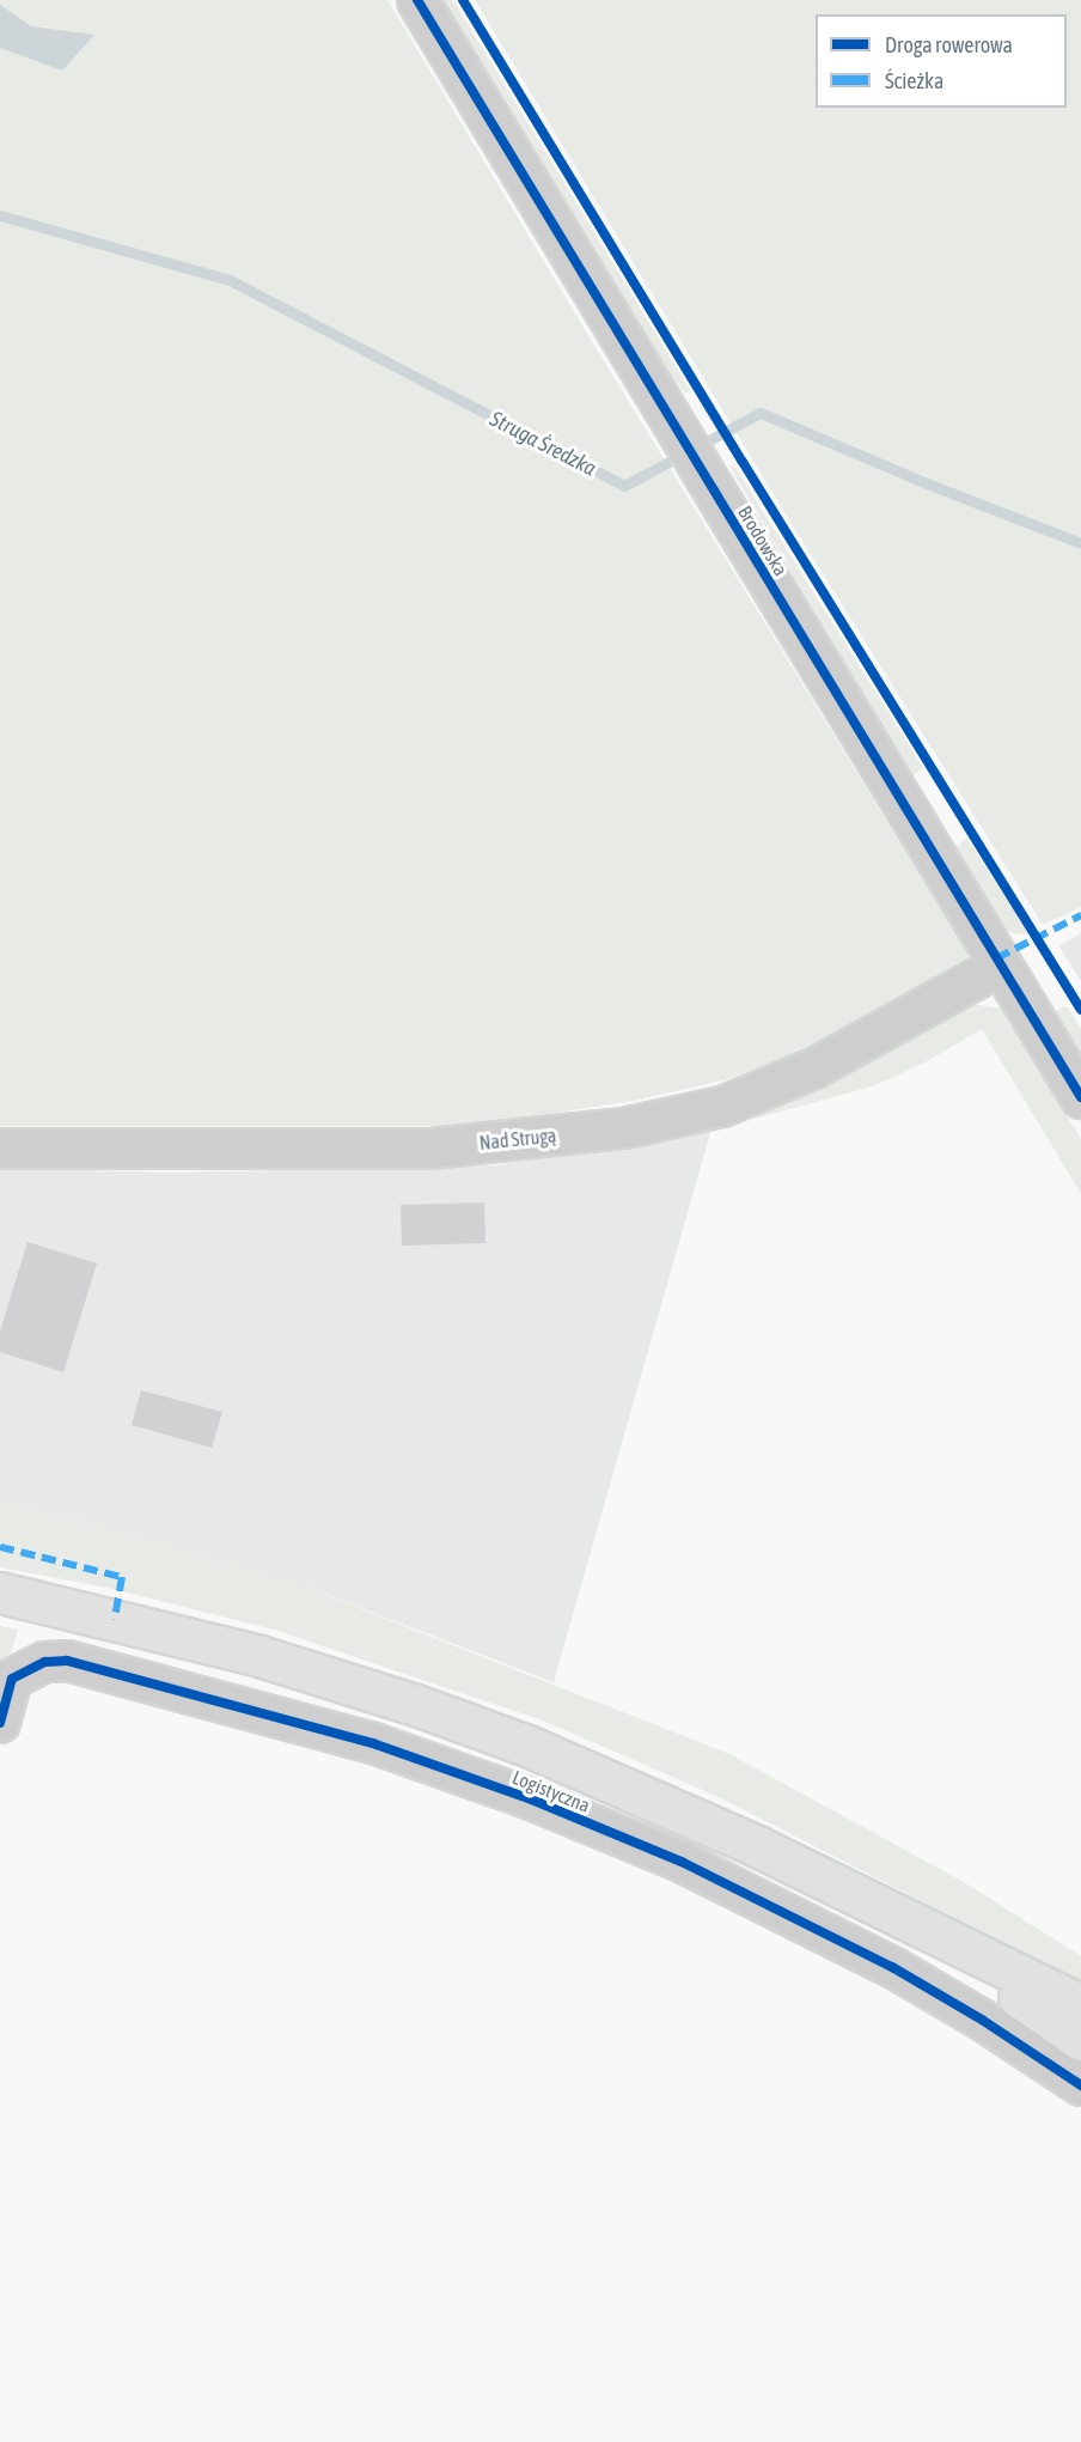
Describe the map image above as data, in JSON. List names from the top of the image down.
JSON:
{
  "streets": {
    "street": ["Brodowska", "Nad Strugą", "Logistyczna"]
  },
  "crossings": [
    ["Brodowska", "Nad Strugą"]
  ],
  "water": ["Struga Średzka"],
  "legend": ["Droga rowerowa", "Ścieżka"]
}
